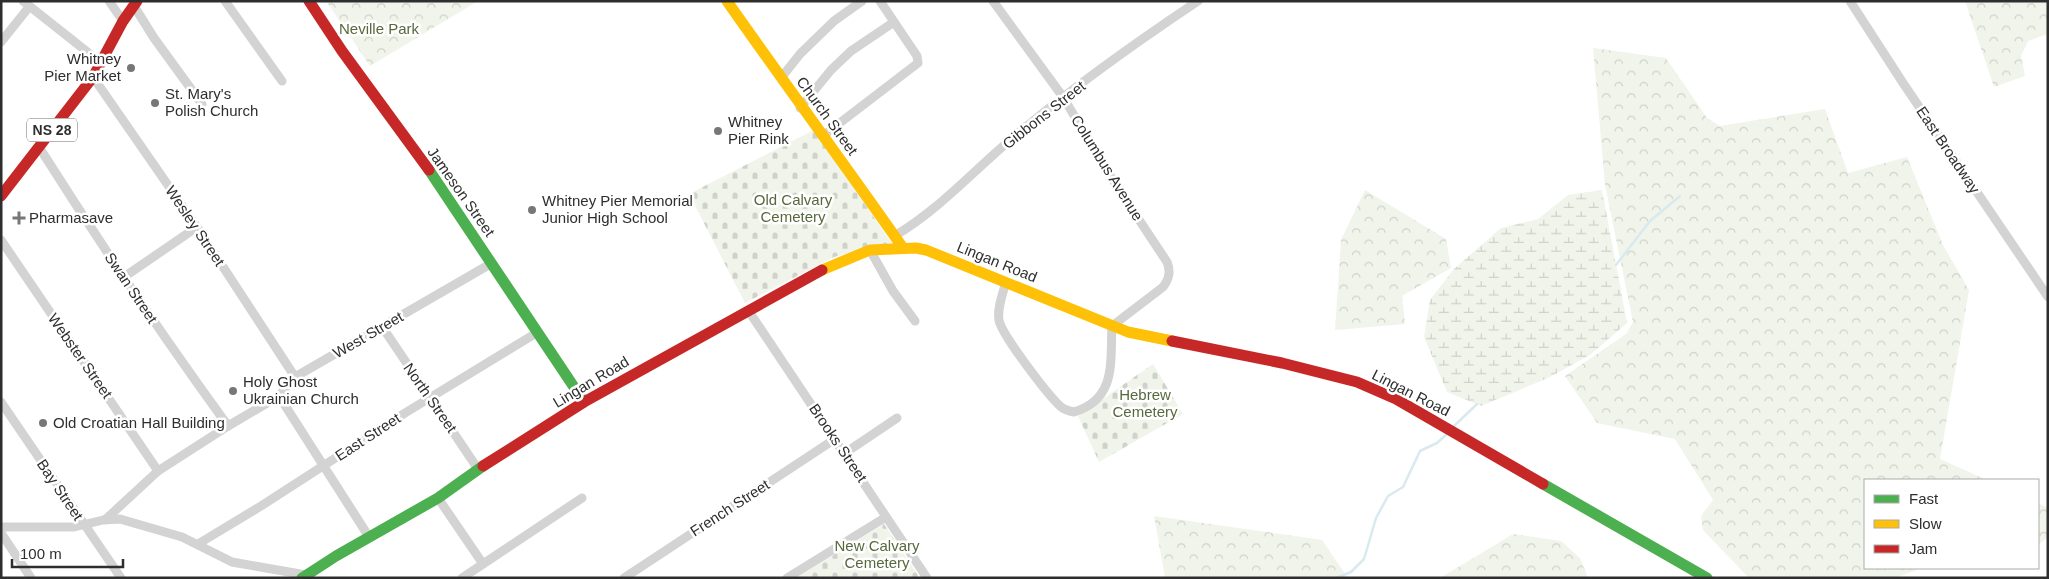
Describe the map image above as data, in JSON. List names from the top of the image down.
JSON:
{
  "streets": {
    "street": [
      "Gibbons Street",
      "Church Street",
      "NS 28",
      "East Broadway",
      "Columbus Avenue",
      "Jameson Street",
      "Wesley Street",
      "Lingan Road",
      "Swan Street",
      "West Street",
      "Webster Street",
      "North Street",
      "East Street",
      "Brooks Street",
      "Bay Street",
      "French Street"
    ]
  },
  "crossings": [
    ["Gibbons Street", "Church Street"],
    ["Gibbons Street", "Columbus Avenue"],
    ["Church Street", "Lingan Road"],
    ["NS 28", "Wesley Street"],
    ["NS 28", "Swan Street"],
    ["Columbus Avenue", "Lingan Road"],
    ["Jameson Street", "Lingan Road"],
    ["Jameson Street", "West Street"],
    ["Jameson Street", "East Street"],
    ["Wesley Street", "West Street"],
    ["Lingan Road", "North Street"],
    ["Lingan Road", "Brooks Street"],
    ["Swan Street", "West Street"],
    ["West Street", "Webster Street"],
    ["West Street", "North Street"],
    ["North Street", "East Street"],
    ["Brooks Street", "French Street"]
  ],
  "parks": [
    "Neville Park",
    "Old Calvary Cemetery",
    "Hebrew Cemetery",
    "New Calvary Cemetery"
  ],
  "places": {
    "other": [
      "Whitney Pier Market",
      "St. Mary's Polish Church",
      "Whitney Pier Rink",
      "Whitney Pier Memorial Junior High School",
      "Holy Ghost Ukrainian Church",
      "Old Croatian Hall Building"
    ],
    "health": ["Pharmasave"]
  },
  "legend": ["Fast", "Slow", "Jam"],
  "scale_bar": "100 m"
}
